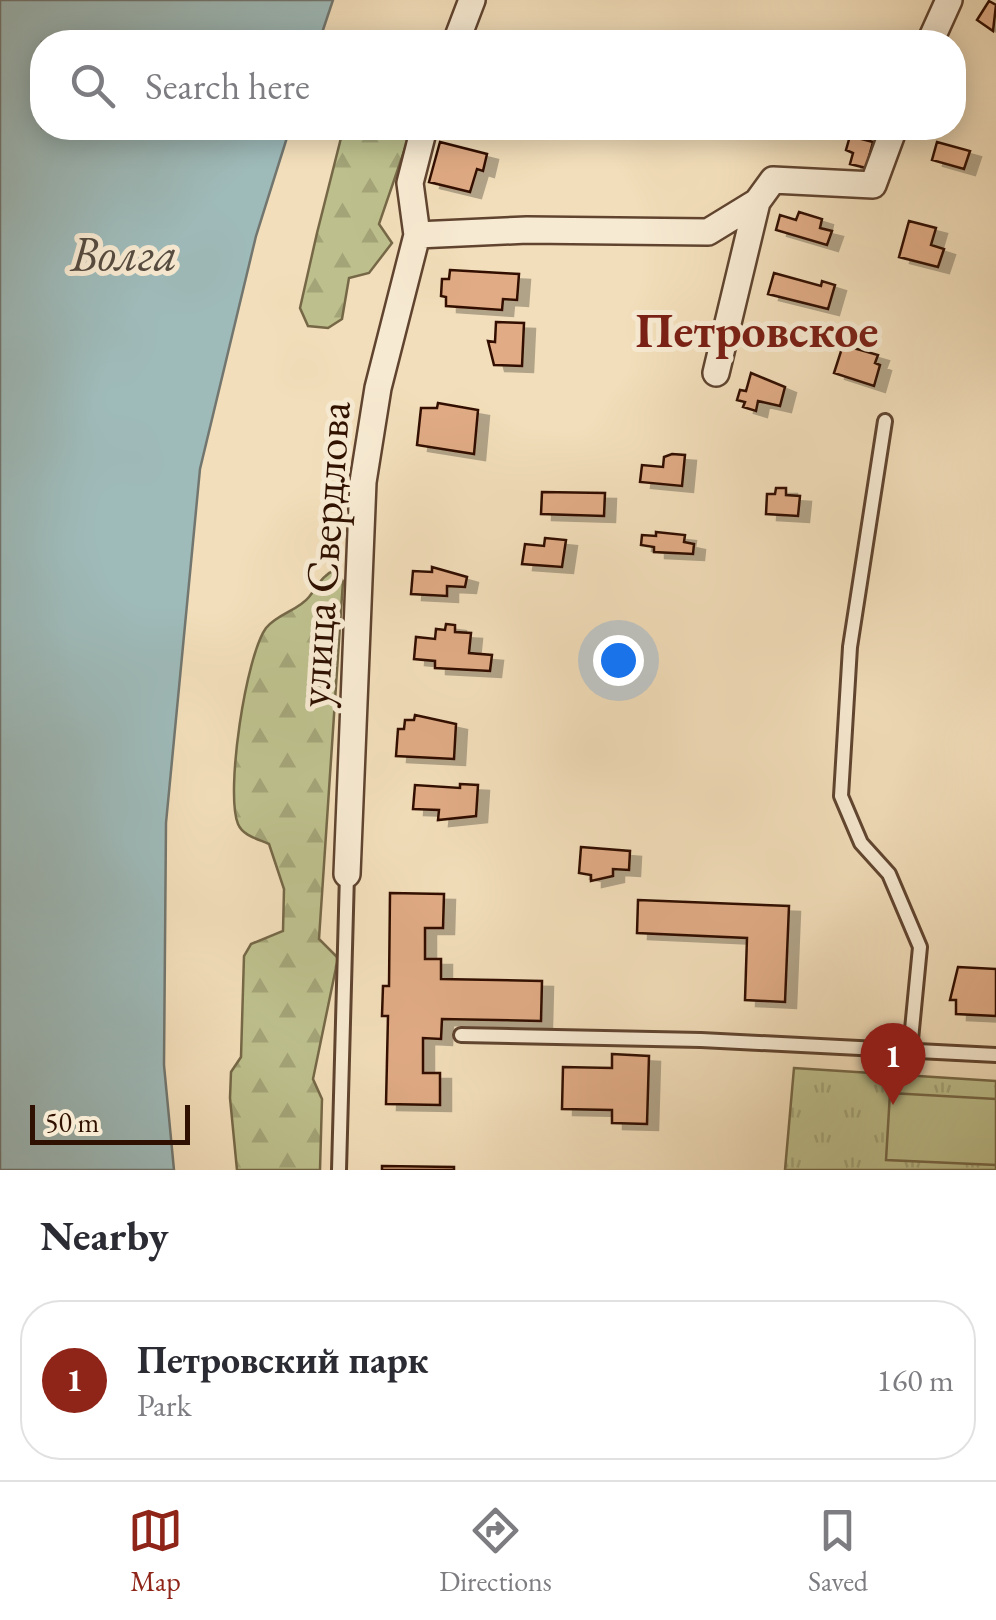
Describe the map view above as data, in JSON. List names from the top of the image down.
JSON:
{
  "streets": {
    "street": ["улица Свердлова"]
  },
  "districts": ["Петровское"],
  "water": ["Волга"],
  "scale_bar": "50 m",
  "page": {
    "search": "Search here",
    "pins": "1",
    "scale": "50 m",
    "heading": "Nearby",
    "list": [
      {
        "mark": "1",
        "name": "Петровский парк",
        "note": "Park",
        "value": "160 m"
      }
    ],
    "nav": ["Map", "Directions", "Saved"]
  }
}
